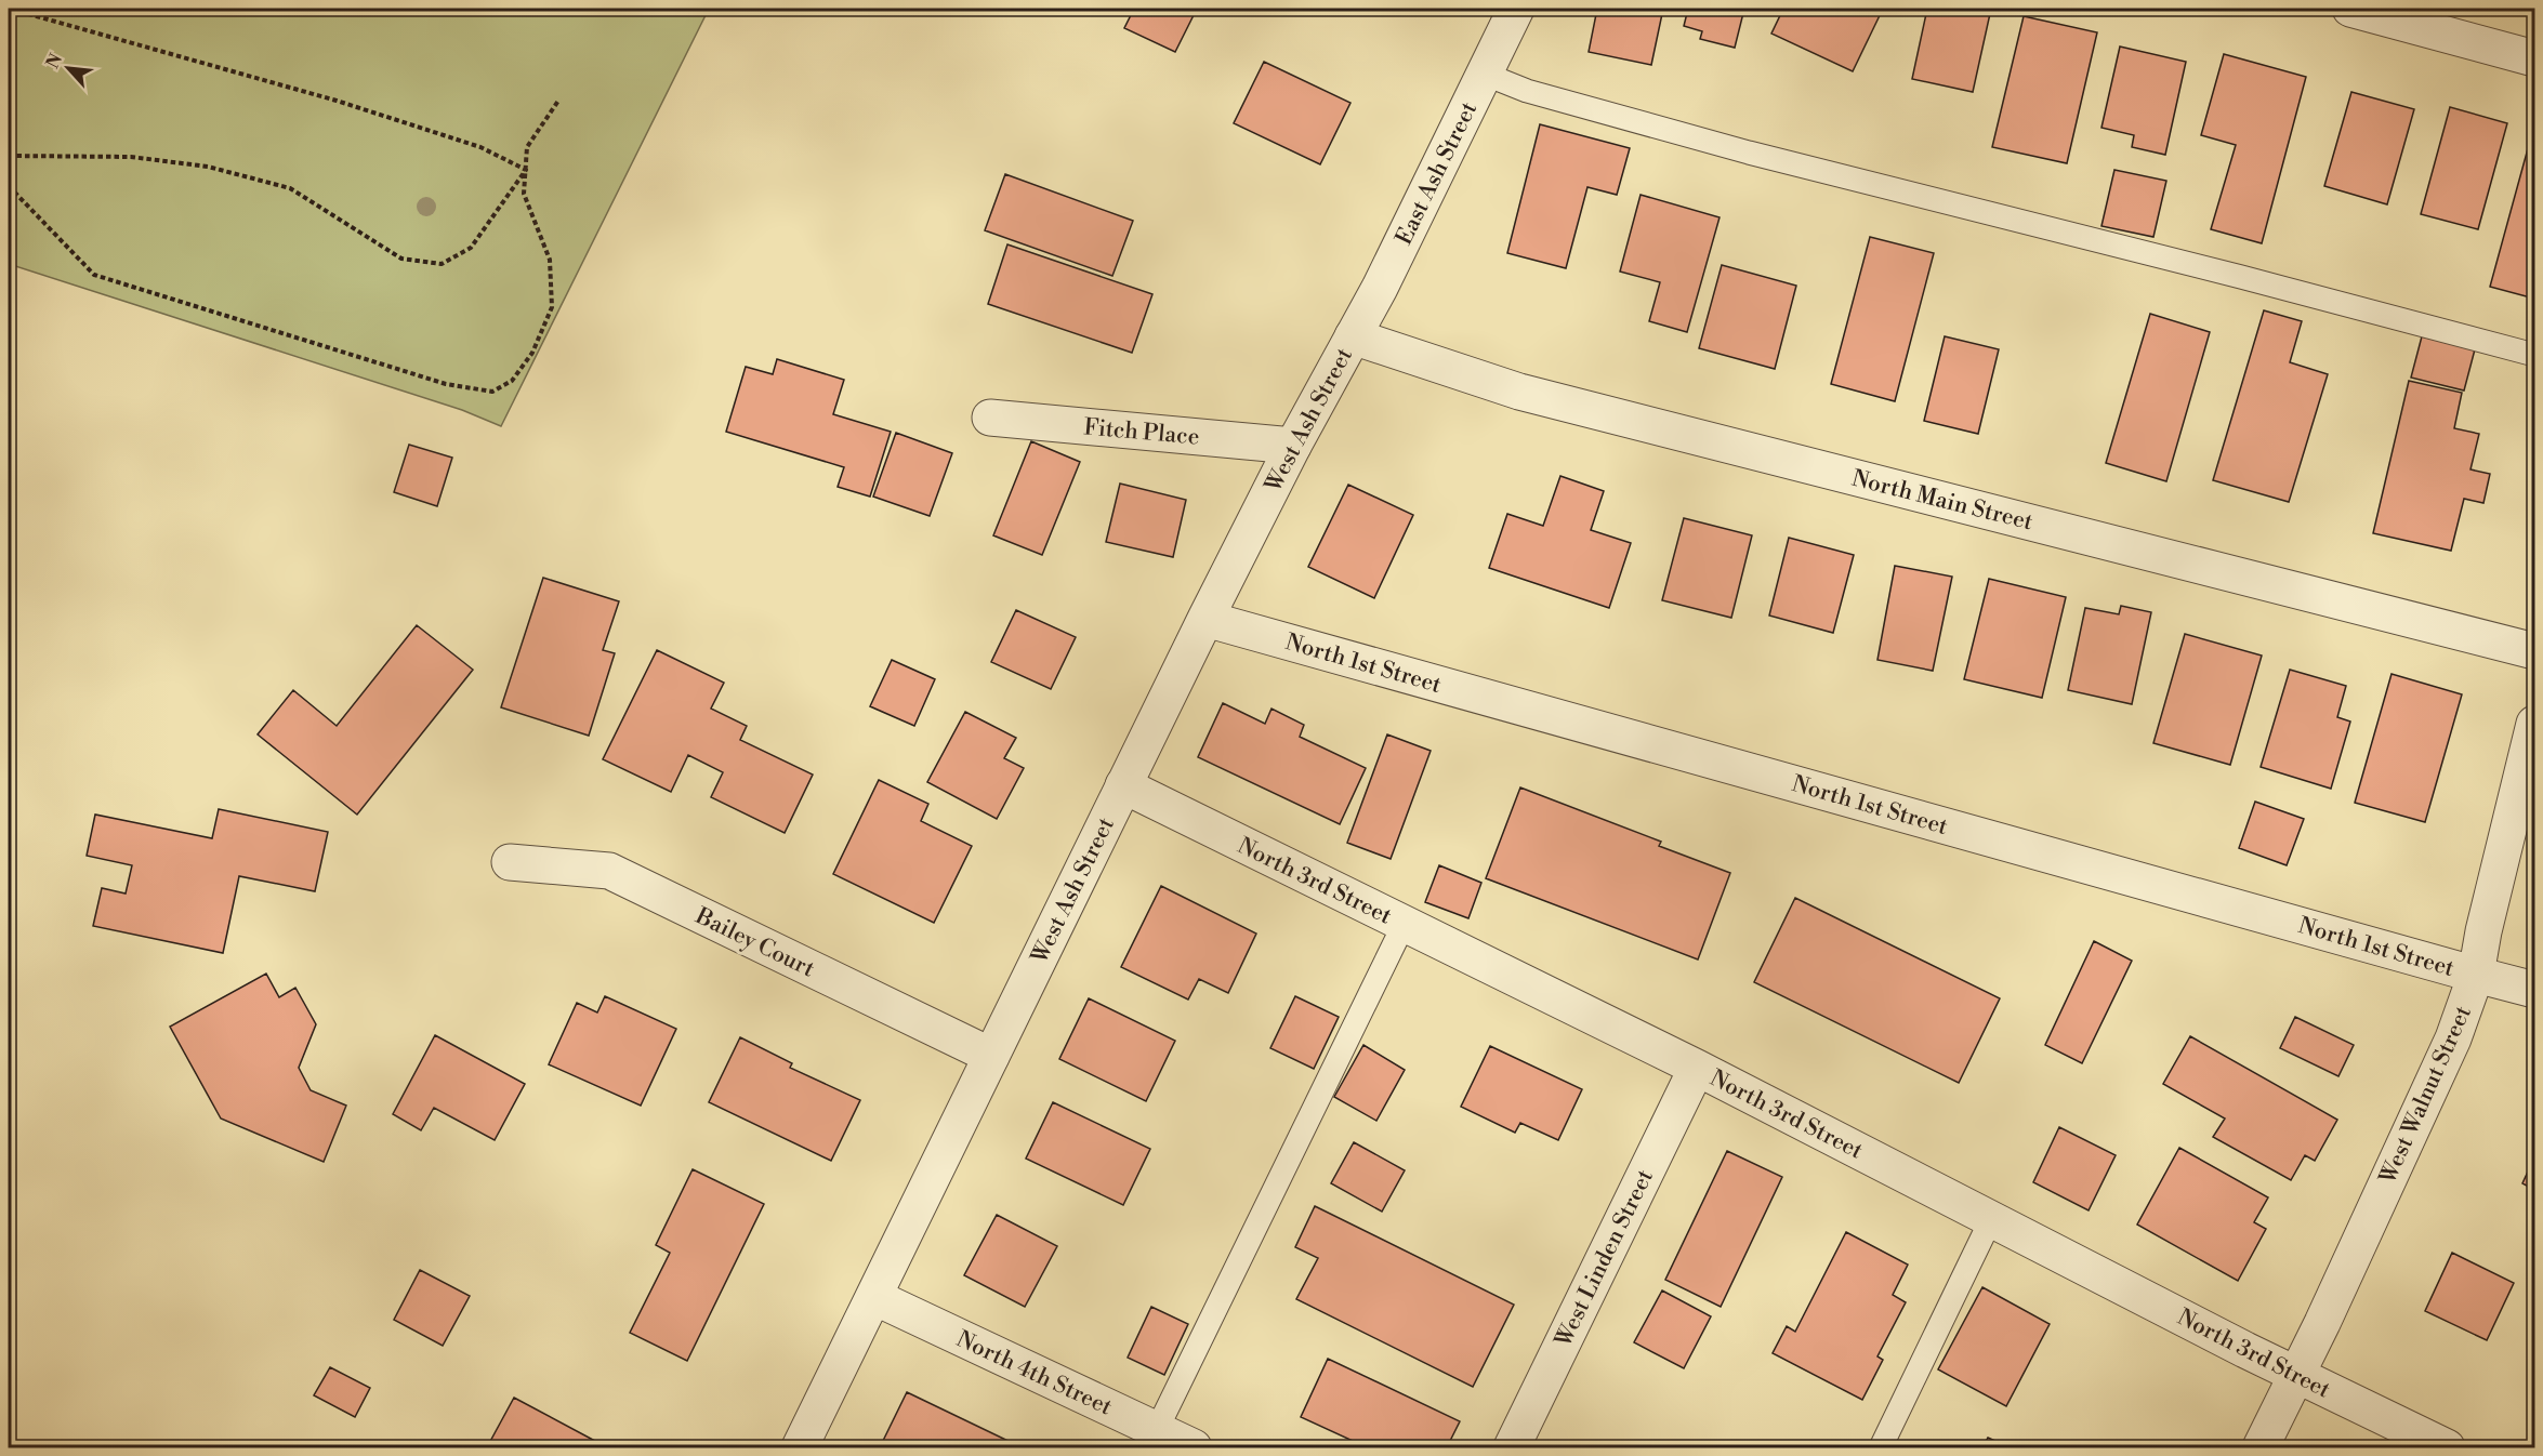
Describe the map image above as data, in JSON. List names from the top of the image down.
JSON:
{
  "streets": {
    "street": [
      "East Ash Street",
      "West Ash Street",
      "Fitch Place",
      "North Main Street",
      "North 1st Street",
      "North 3rd Street",
      "Bailey Court",
      "West Walnut Street",
      "West Linden Street",
      "North 4th Street"
    ]
  },
  "crossings": [
    ["East Ash Street", "West Ash Street"],
    ["East Ash Street", "North Main Street"],
    ["West Ash Street", "Fitch Place"],
    ["West Ash Street", "North Main Street"],
    ["West Ash Street", "North 1st Street"],
    ["West Ash Street", "North 3rd Street"],
    ["West Ash Street", "Bailey Court"],
    ["West Ash Street", "North 4th Street"],
    ["North 1st Street", "West Walnut Street"],
    ["North 3rd Street", "West Walnut Street"],
    ["North 3rd Street", "West Linden Street"]
  ],
  "north": "top left"
}
